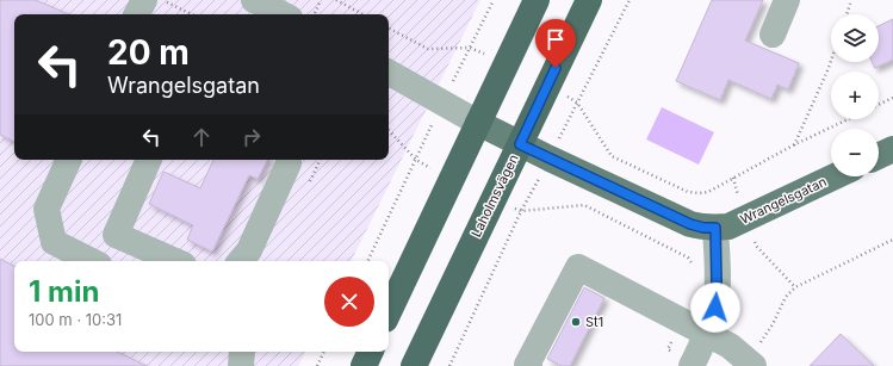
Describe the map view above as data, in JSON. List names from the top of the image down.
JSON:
{
  "streets": {
    "highway": ["Laholmsvägen"],
    "main road": ["Wrangelsgatan"]
  },
  "crossings": [
    ["Laholmsvägen", "Wrangelsgatan"]
  ],
  "places": ["St1"],
  "page": {
    "map_buttons": ["+", "−"],
    "turn": ["20 m", "Wrangelsgatan"],
    "heading": ["1 min", "100 m · 10:31"]
  }
}
